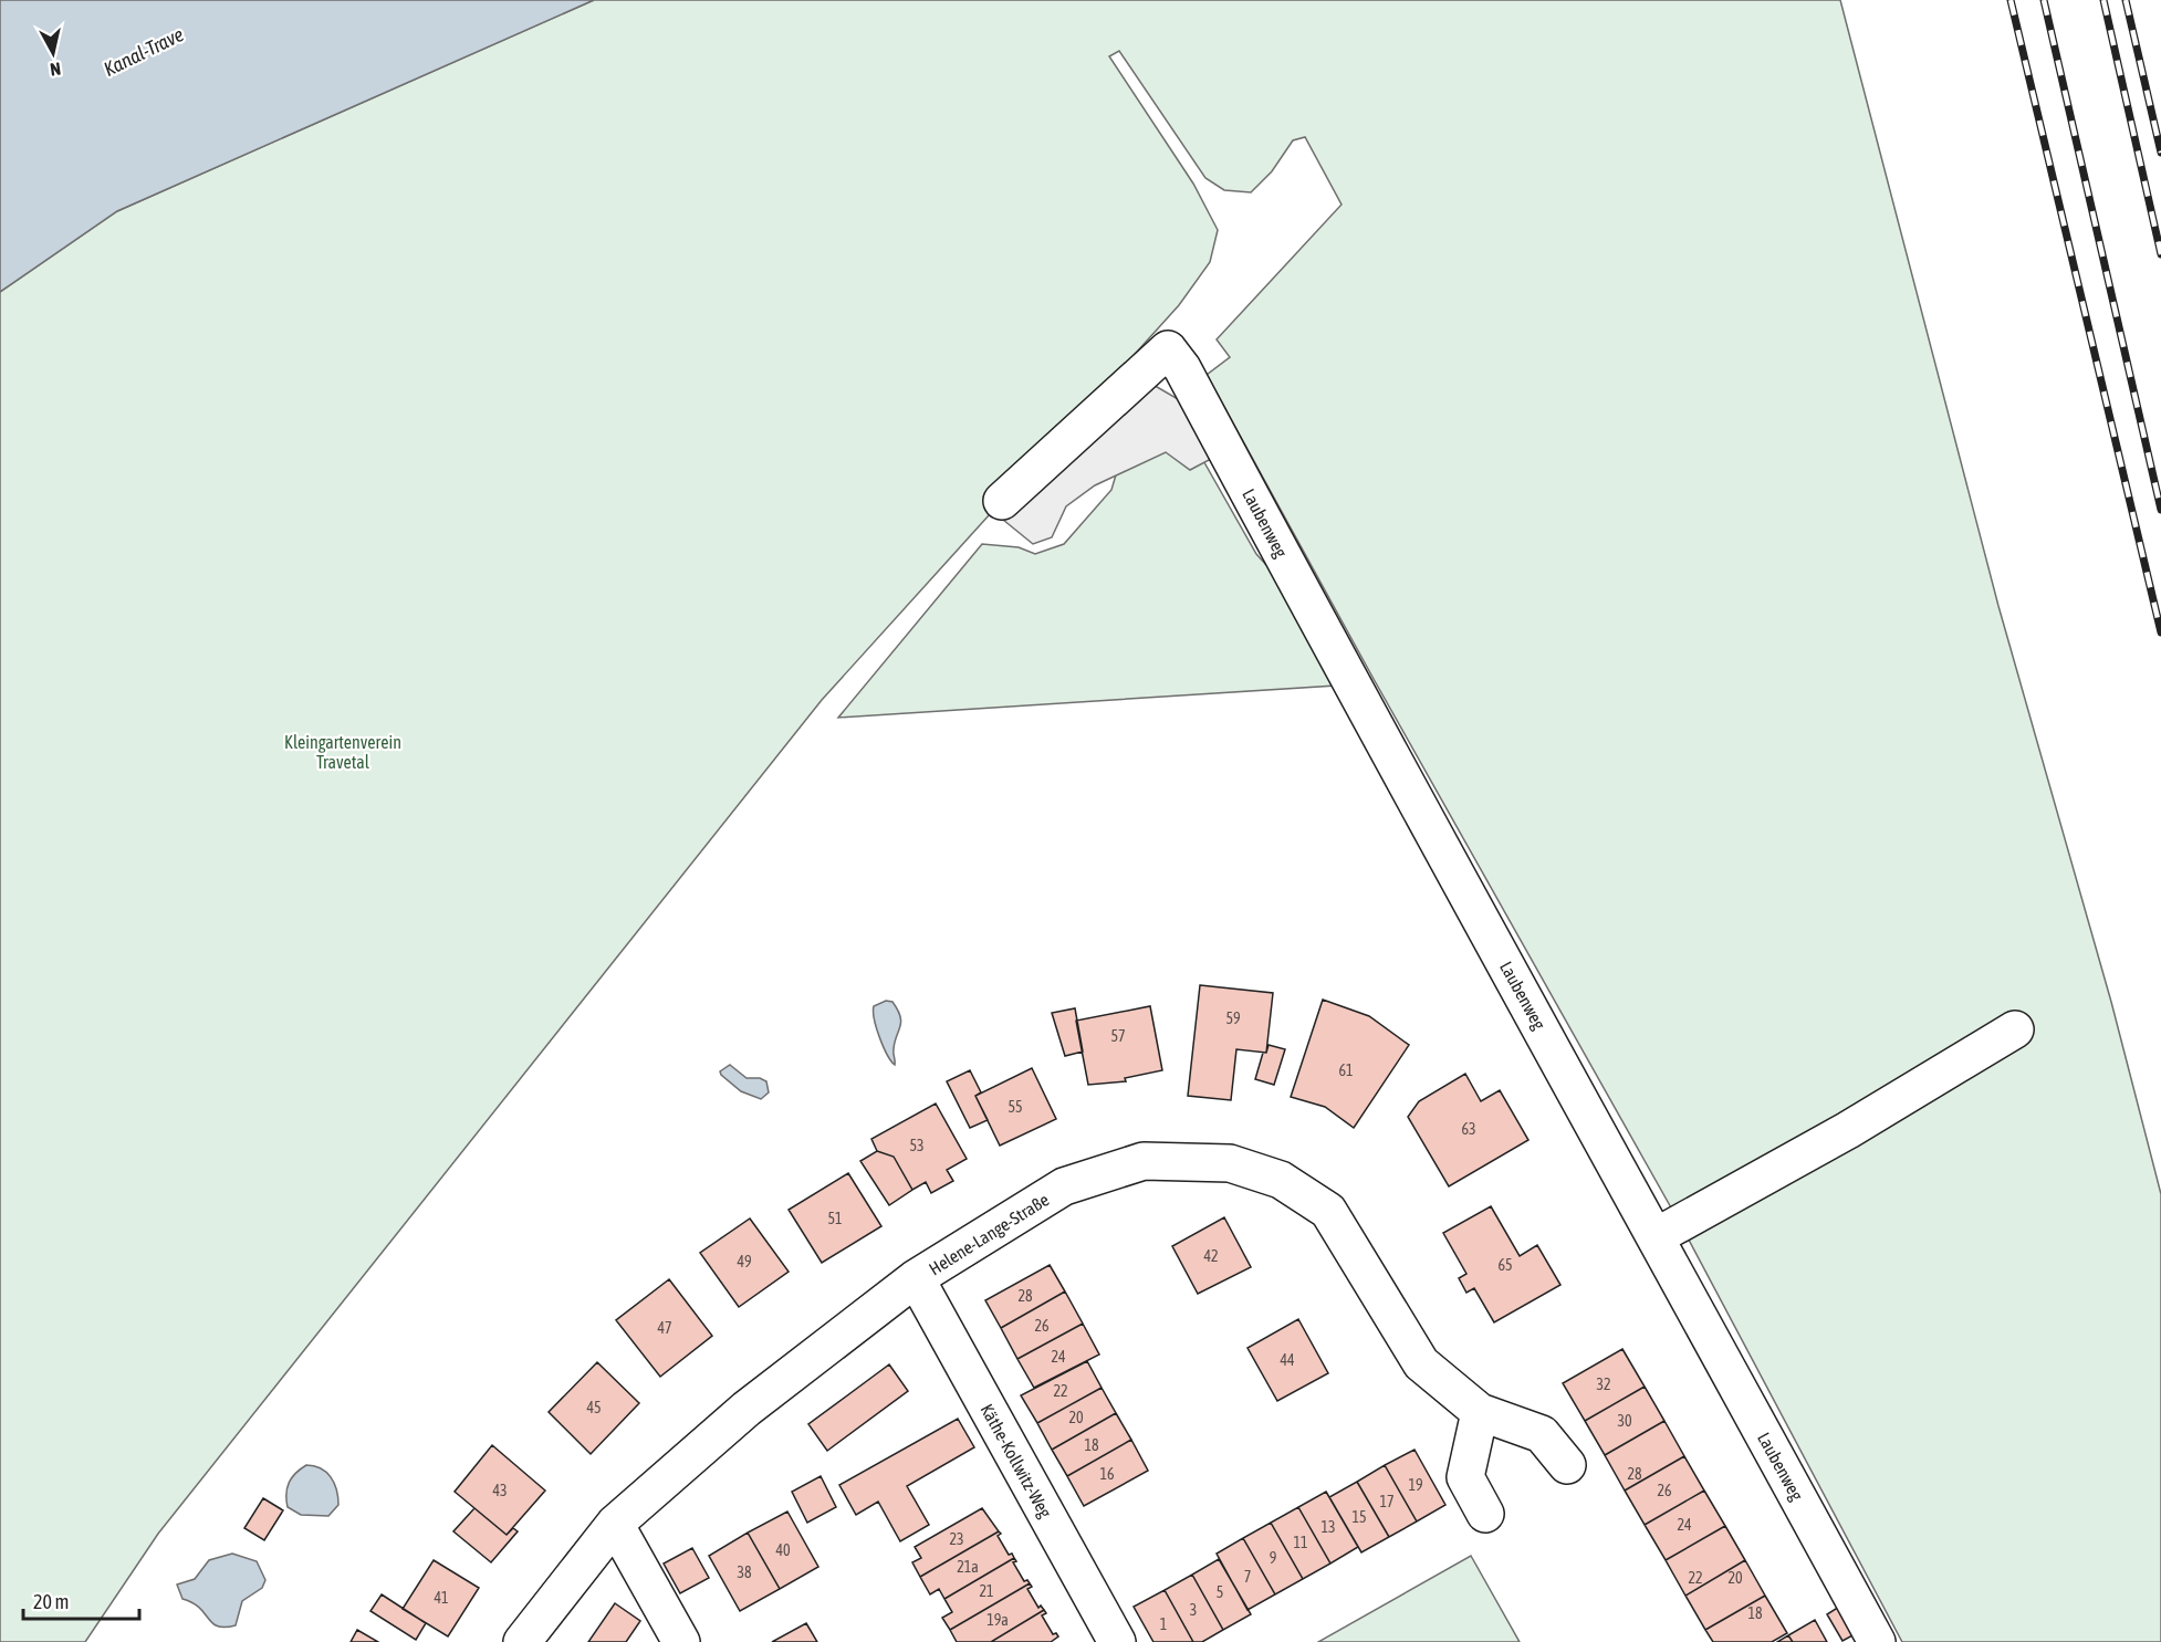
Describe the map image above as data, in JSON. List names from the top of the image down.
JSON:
{
  "streets": {
    "street": ["Laubenweg", "Helene-Lange-Straße", "Käthe-Kollwitz-Weg"]
  },
  "crossings": [
    ["Helene-Lange-Straße", "Käthe-Kollwitz-Weg"]
  ],
  "water": ["Kanal-Trave"],
  "parks": ["Kleingartenverein Travetal"],
  "house_numbers": [
    "59",
    "57",
    "61",
    "55",
    "63",
    "53",
    "51",
    "42",
    "49",
    "65",
    "28",
    "26",
    "47",
    "24",
    "44",
    "32",
    "22",
    "45",
    "20",
    "30",
    "18",
    "16",
    "28",
    "19",
    "43",
    "26",
    "17",
    "15",
    "24",
    "13",
    "23",
    "11",
    "40",
    "9",
    "21a",
    "38",
    "7",
    "22",
    "20",
    "21",
    "5",
    "41",
    "3",
    "18",
    "19a",
    "1"
  ],
  "scale_bar": "20 m",
  "north": "bottom"
}
